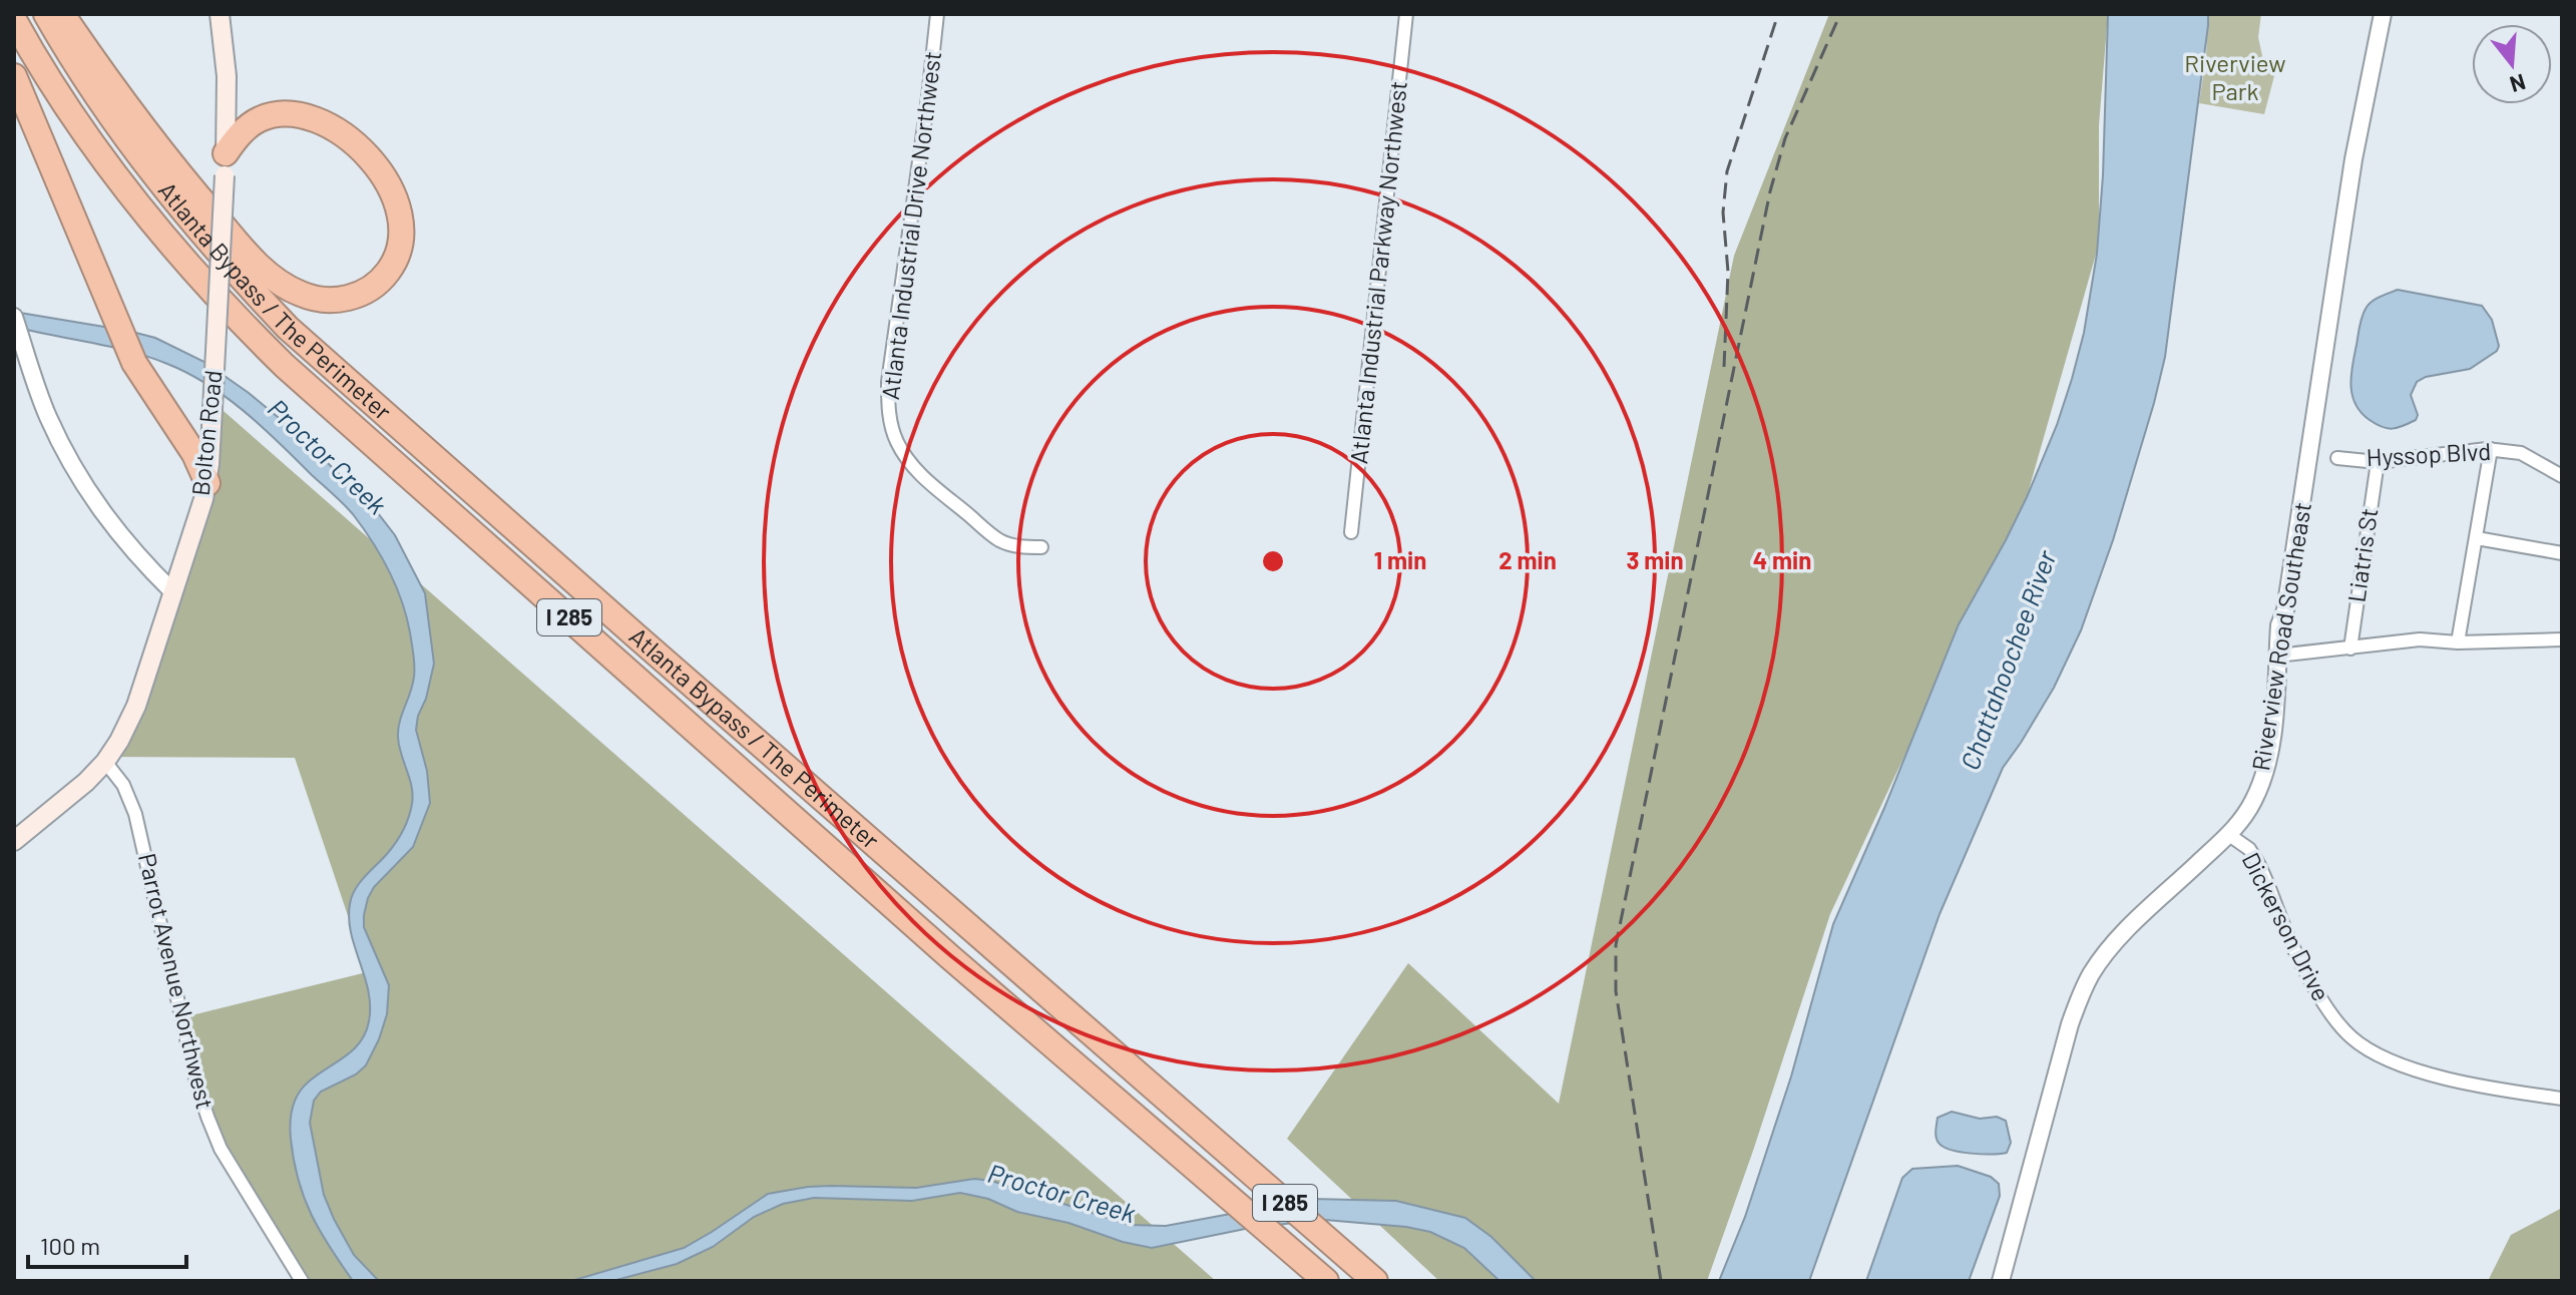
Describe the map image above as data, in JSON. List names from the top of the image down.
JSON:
{
  "streets": {
    "highway": ["Atlanta Bypass / The Perimeter", "I 285"],
    "main road": ["Bolton Road"],
    "street": [
      "Atlanta Industrial Drive Northwest",
      "Atlanta Industrial Parkway Northwest",
      "Hyssop Blvd",
      "Liatris St",
      "Riverview Road Southeast",
      "Dickerson Drive",
      "Parrot Avenue Northwest"
    ]
  },
  "crossings": [
    ["Bolton Road", "Parrot Avenue Northwest"],
    ["Hyssop Blvd", "Liatris St"],
    ["Riverview Road Southeast", "Dickerson Drive"]
  ],
  "water": ["Proctor Creek", "Chattahoochee River"],
  "parks": ["Riverview Park"],
  "scale_bar": "100 m",
  "north": "bottom",
  "rings": [
    "1 min",
    "2 min",
    "3 min",
    "4 min"
  ]
}
